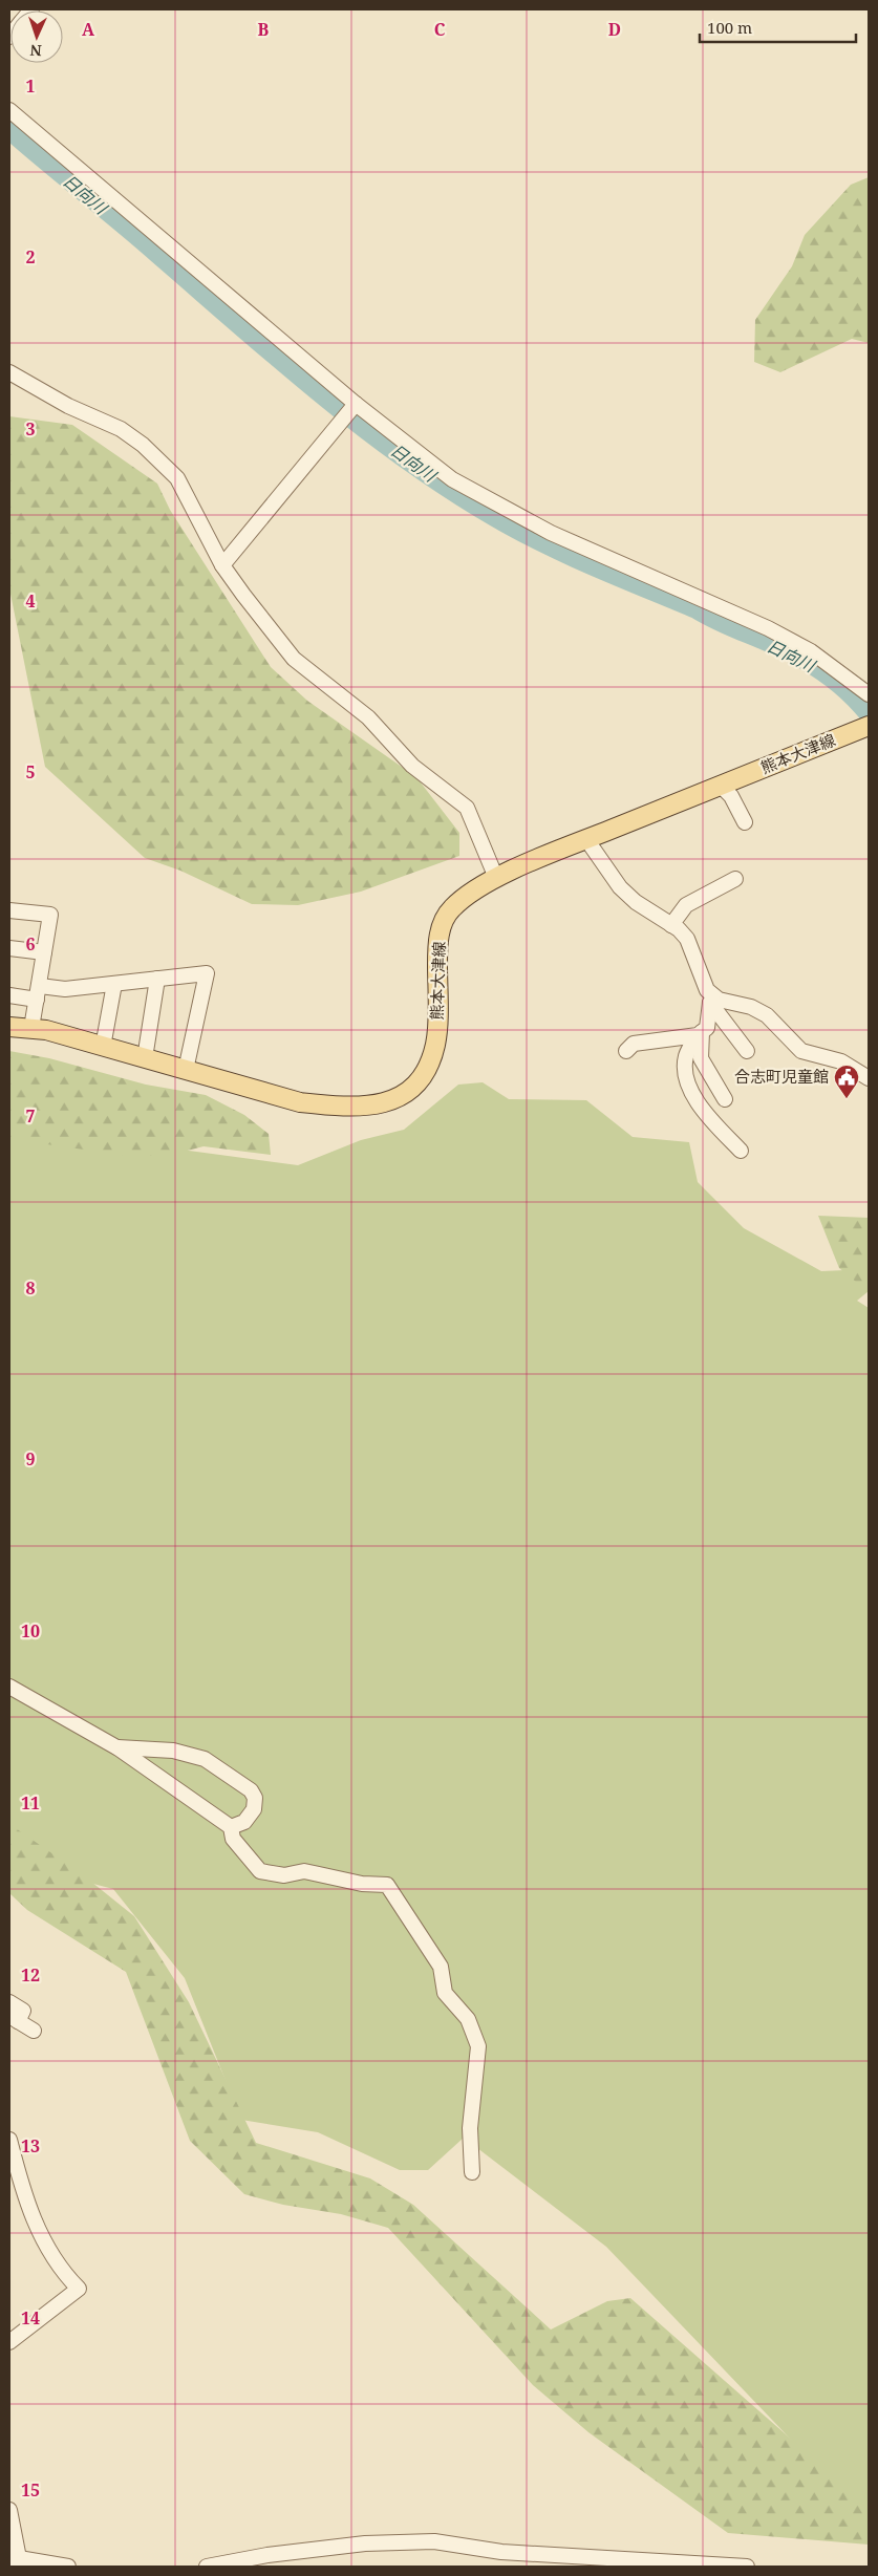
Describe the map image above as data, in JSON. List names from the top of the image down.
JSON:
{
  "streets": {
    "main road": ["熊本大津線"]
  },
  "water": ["日向川"],
  "places": {
    "public building": ["合志町児童館"]
  },
  "scale_bar": "100 m",
  "north": "bottom",
  "grid": {
    "columns": [
      "A",
      "B",
      "C",
      "D"
    ],
    "rows": [
      "1",
      "2",
      "3",
      "4",
      "5",
      "6",
      "7",
      "8",
      "9",
      "10",
      "11",
      "12",
      "13",
      "14",
      "15"
    ]
  }
}
